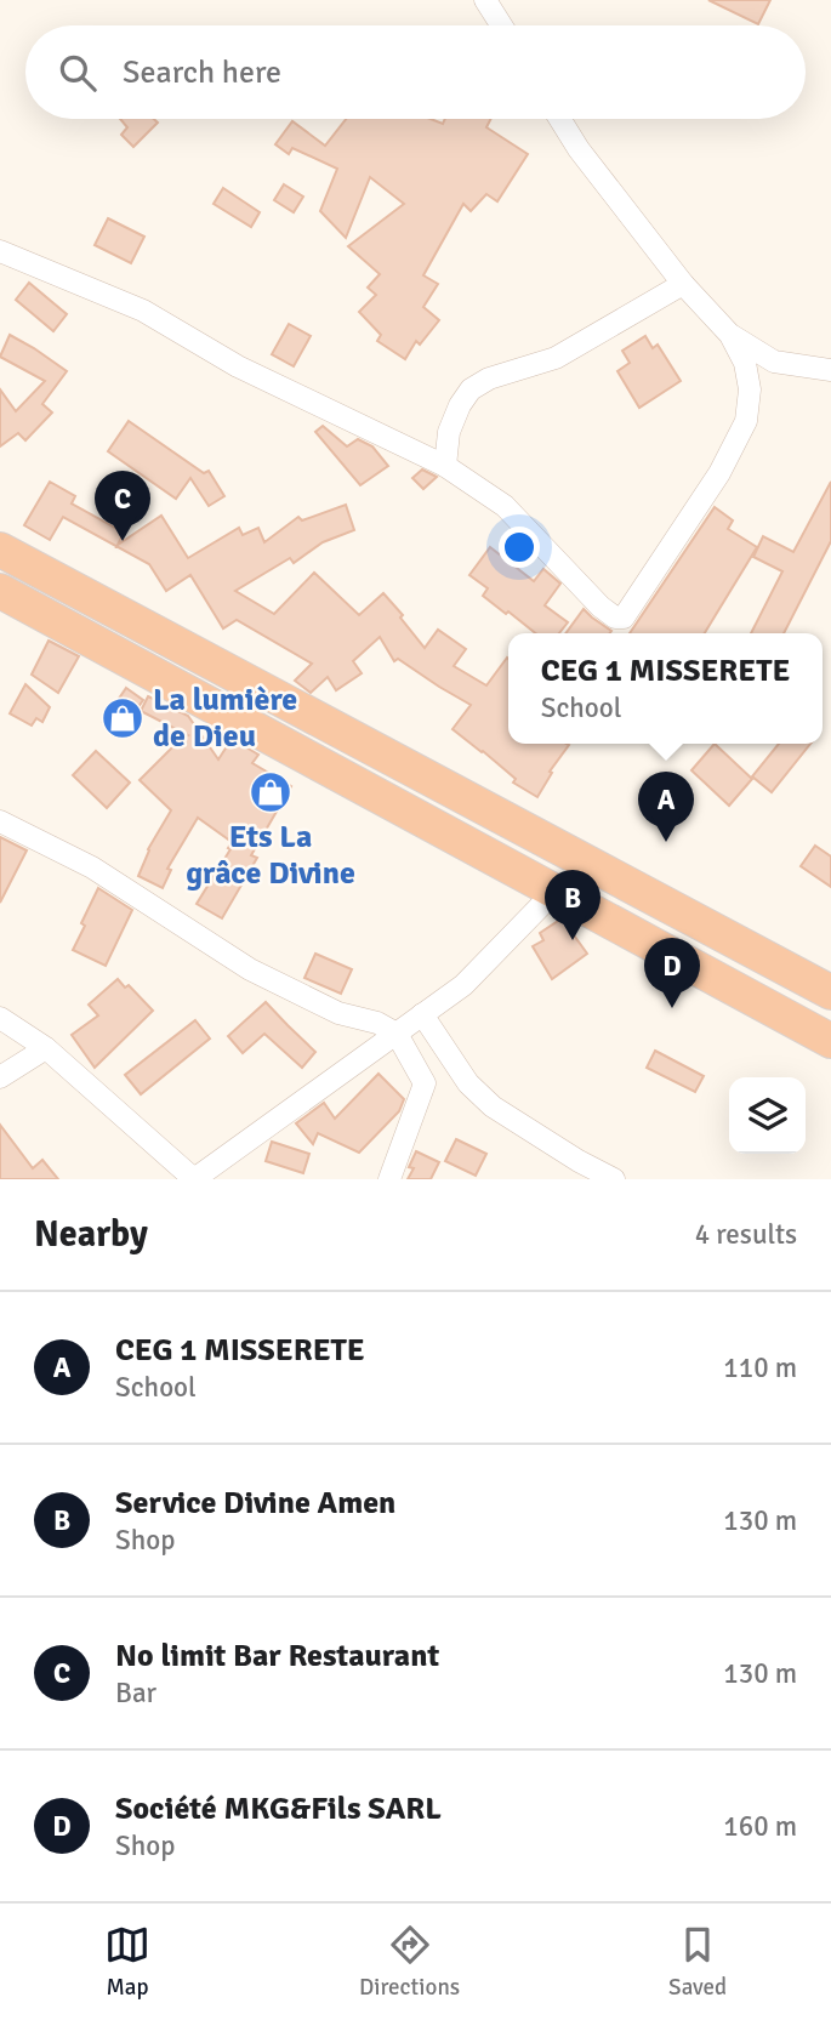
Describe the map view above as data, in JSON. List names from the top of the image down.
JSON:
{
  "places": {
    "shop": ["La lumière de Dieu", "Ets La grâce Divine"]
  },
  "page": {
    "search": "Search here",
    "pins": [
      "C",
      "A",
      "B",
      "D"
    ],
    "popup": ["CEG 1 MISSERETE", "School"],
    "heading": ["Nearby", "4 results"],
    "list": [
      {
        "mark": "A",
        "name": "CEG 1 MISSERETE",
        "note": "School",
        "value": "110 m"
      },
      {
        "mark": "B",
        "name": "Service Divine Amen",
        "note": "Shop",
        "value": "130 m"
      },
      {
        "mark": "C",
        "name": "No limit Bar Restaurant",
        "note": "Bar",
        "value": "130 m"
      },
      {
        "mark": "D",
        "name": "Société MKG&Fils SARL",
        "note": "Shop",
        "value": "160 m"
      }
    ],
    "nav": ["Map", "Directions", "Saved"]
  }
}
